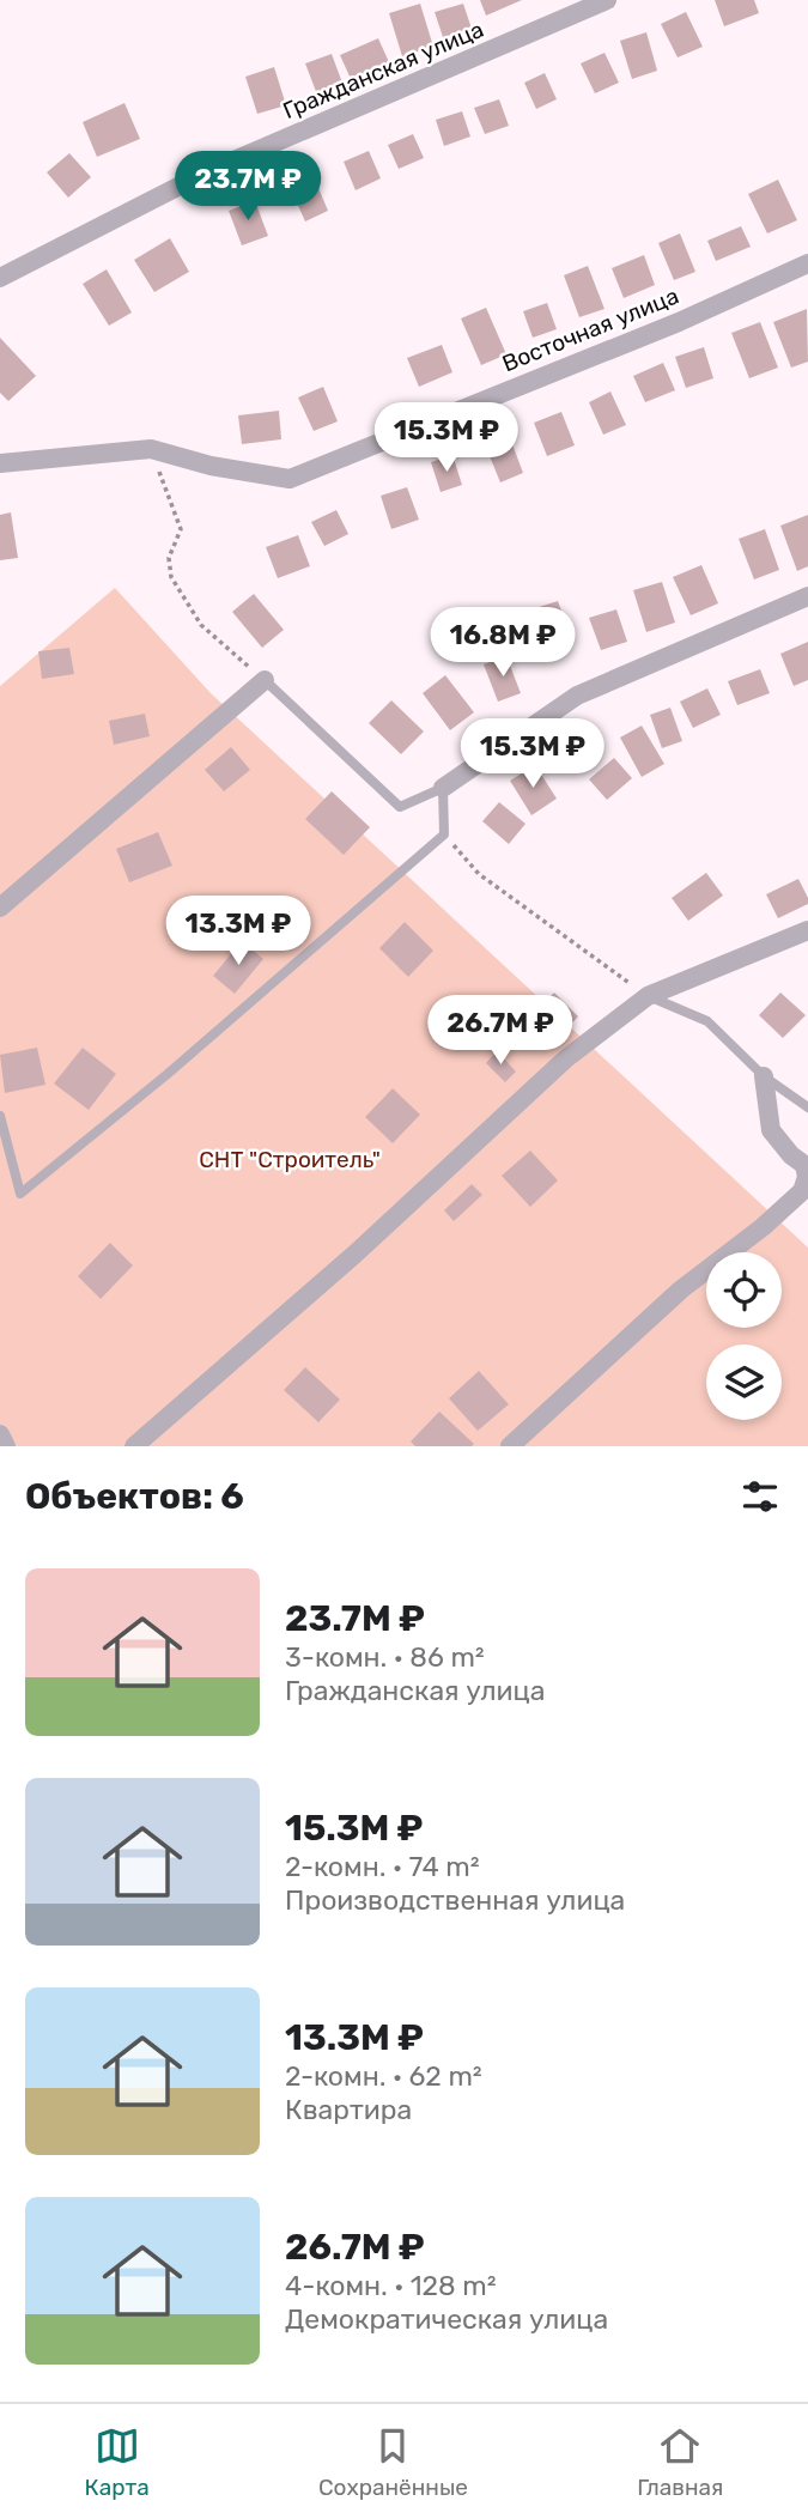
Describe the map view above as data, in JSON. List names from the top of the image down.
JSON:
{
  "streets": {
    "street": ["Гражданская улица", "Восточная улица"]
  },
  "parks": ["СНТ \"Строитель\""],
  "page": {
    "price": [
      "23.7M ₽",
      "15.3M ₽",
      "16.8M ₽",
      "15.3M ₽",
      "13.3M ₽",
      "26.7M ₽"
    ],
    "heading": "Объектов: 6",
    "list": [
      {
        "name": "23.7M ₽",
        "note": "3-комн. · 86 m² · Гражданская улица"
      },
      {
        "name": "15.3M ₽",
        "note": "2-комн. · 74 m² · Производственная улица"
      },
      {
        "name": "13.3M ₽",
        "note": "2-комн. · 62 m² · Квартира"
      },
      {
        "name": "26.7M ₽",
        "note": "4-комн. · 128 m² · Демократическая улица"
      }
    ],
    "tabs": ["Карта", "Сохранённые", "Главная"]
  }
}
